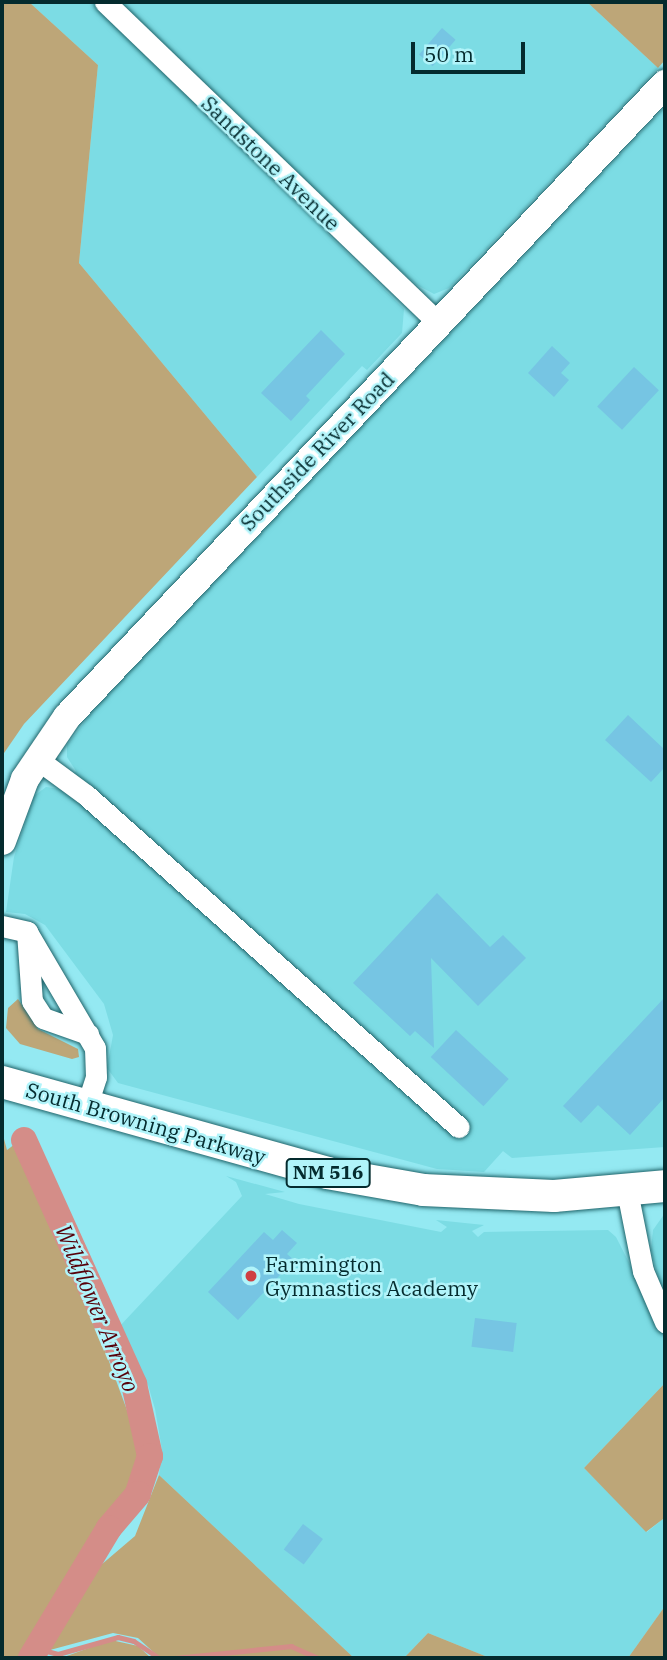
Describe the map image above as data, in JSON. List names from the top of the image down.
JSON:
{
  "streets": {
    "highway": ["South Browning Parkway", "NM 516"],
    "main road": ["Southside River Road"],
    "street": ["Sandstone Avenue"]
  },
  "crossings": [
    ["Sandstone Avenue", "Southside River Road"]
  ],
  "water": ["Wildflower Arroyo"],
  "places": ["Farmington Gymnastics Academy"],
  "scale_bar": "50 m"
}
